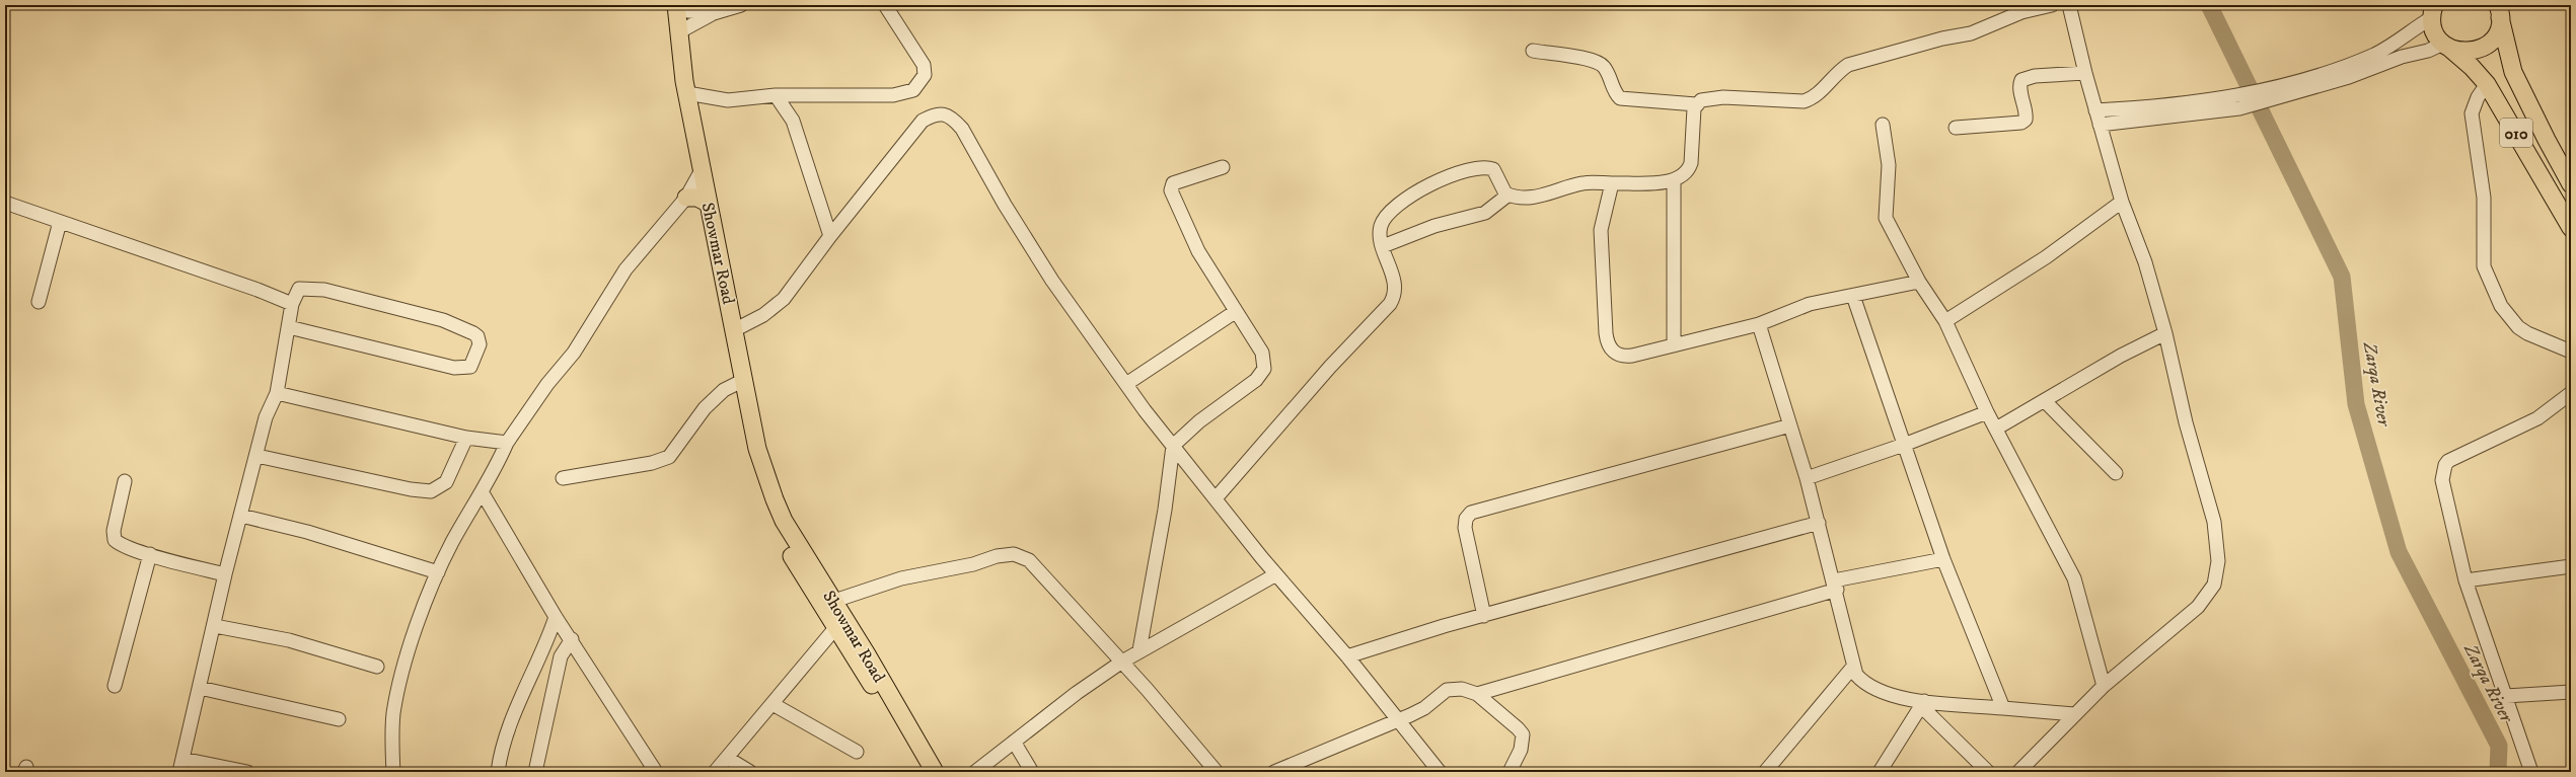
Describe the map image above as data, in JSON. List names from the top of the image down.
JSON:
{
  "streets": {
    "main road": ["010", "Showmar Road"]
  },
  "water": ["Zarqa River"]
}
